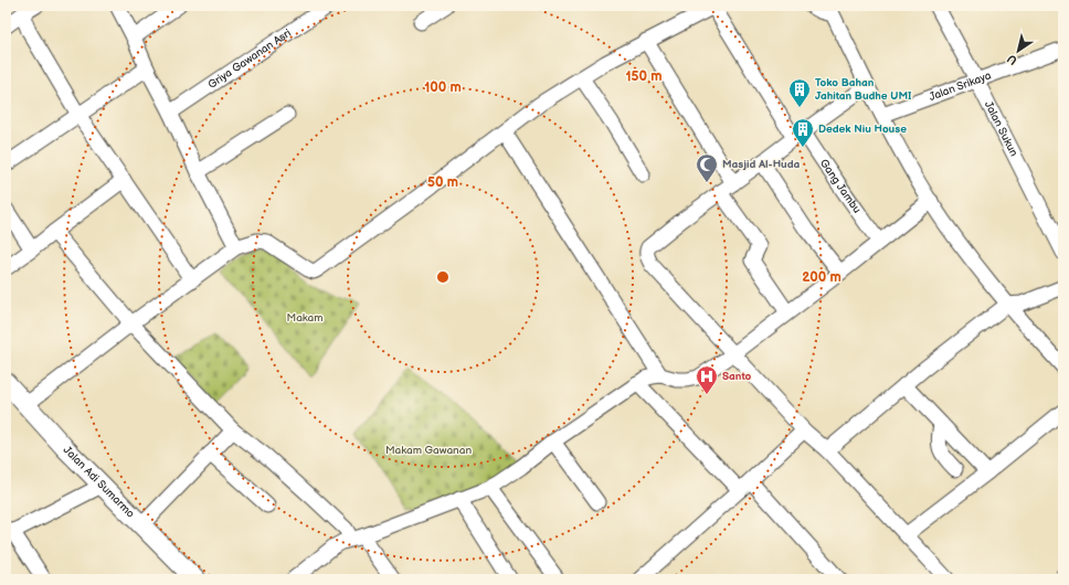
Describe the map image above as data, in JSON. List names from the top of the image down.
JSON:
{
  "streets": {
    "main road": ["Jalan Adi Sumarmo"],
    "street": [
      "Griya Gawanan Asri",
      "Jalan Srikaya",
      "Jalan Sukun",
      "Gang Jambu"
    ]
  },
  "crossings": [
    ["Jalan Srikaya", "Jalan Sukun"]
  ],
  "parks": ["Makam", "Makam Gawanan"],
  "places": {
    "building": ["Toko Bahan Jahitan Budhe UMI", "Dedek Niu House"],
    "mosque": ["Masjid Al-Huda"],
    "hospital": ["Santo"]
  },
  "north": "bottom left",
  "rings": [
    "150 m",
    "100 m",
    "50 m",
    "200 m"
  ]
}
